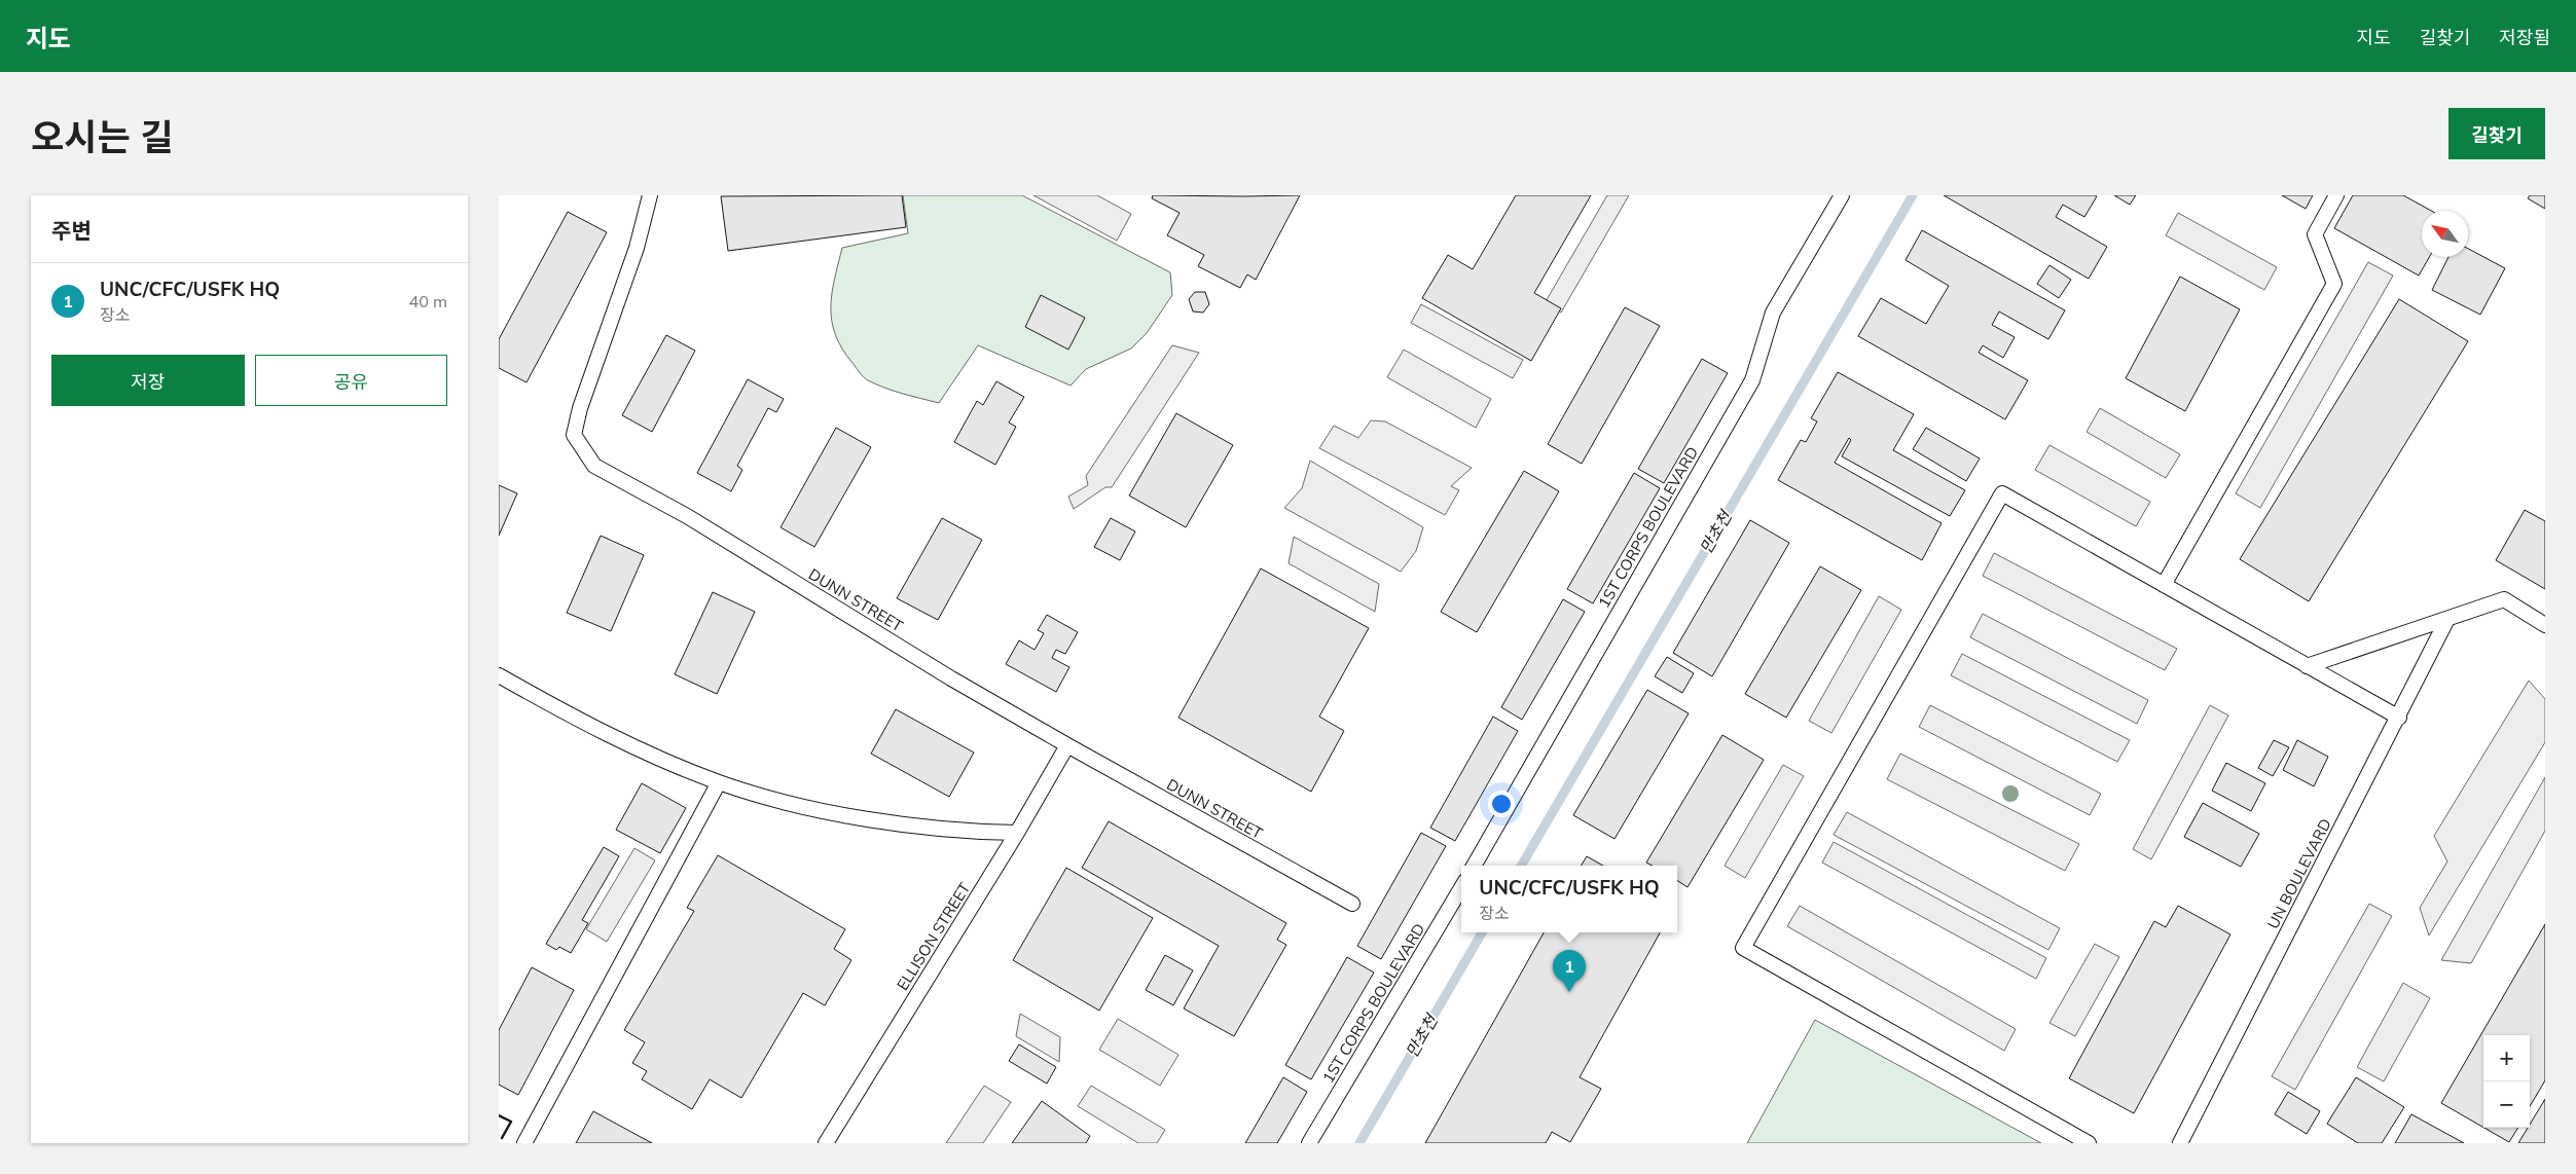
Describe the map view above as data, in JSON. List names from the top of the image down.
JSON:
{
  "streets": {
    "lane": [
      "1ST CORPS BOULEVARD",
      "DUNN STREET",
      "UN BOULEVARD",
      "ELLISON STREET"
    ]
  },
  "crossings": [
    ["DUNN STREET", "ELLISON STREET"]
  ],
  "water": ["만초천"],
  "north": "top left",
  "page": {
    "header": "지도",
    "nav": ["지도", "길찾기", "저장됨"],
    "title": "오시는 길",
    "buttons": [
      "길찾기",
      ["저장", "공유"]
    ],
    "heading": "주변",
    "list": [
      {
        "mark": "1",
        "name": "UNC/CFC/USFK HQ",
        "note": "장소",
        "value": "40 m"
      }
    ],
    "popup": ["UNC/CFC/USFK HQ", "장소"],
    "pins": "1",
    "map_buttons": ["+", "−"]
  }
}
